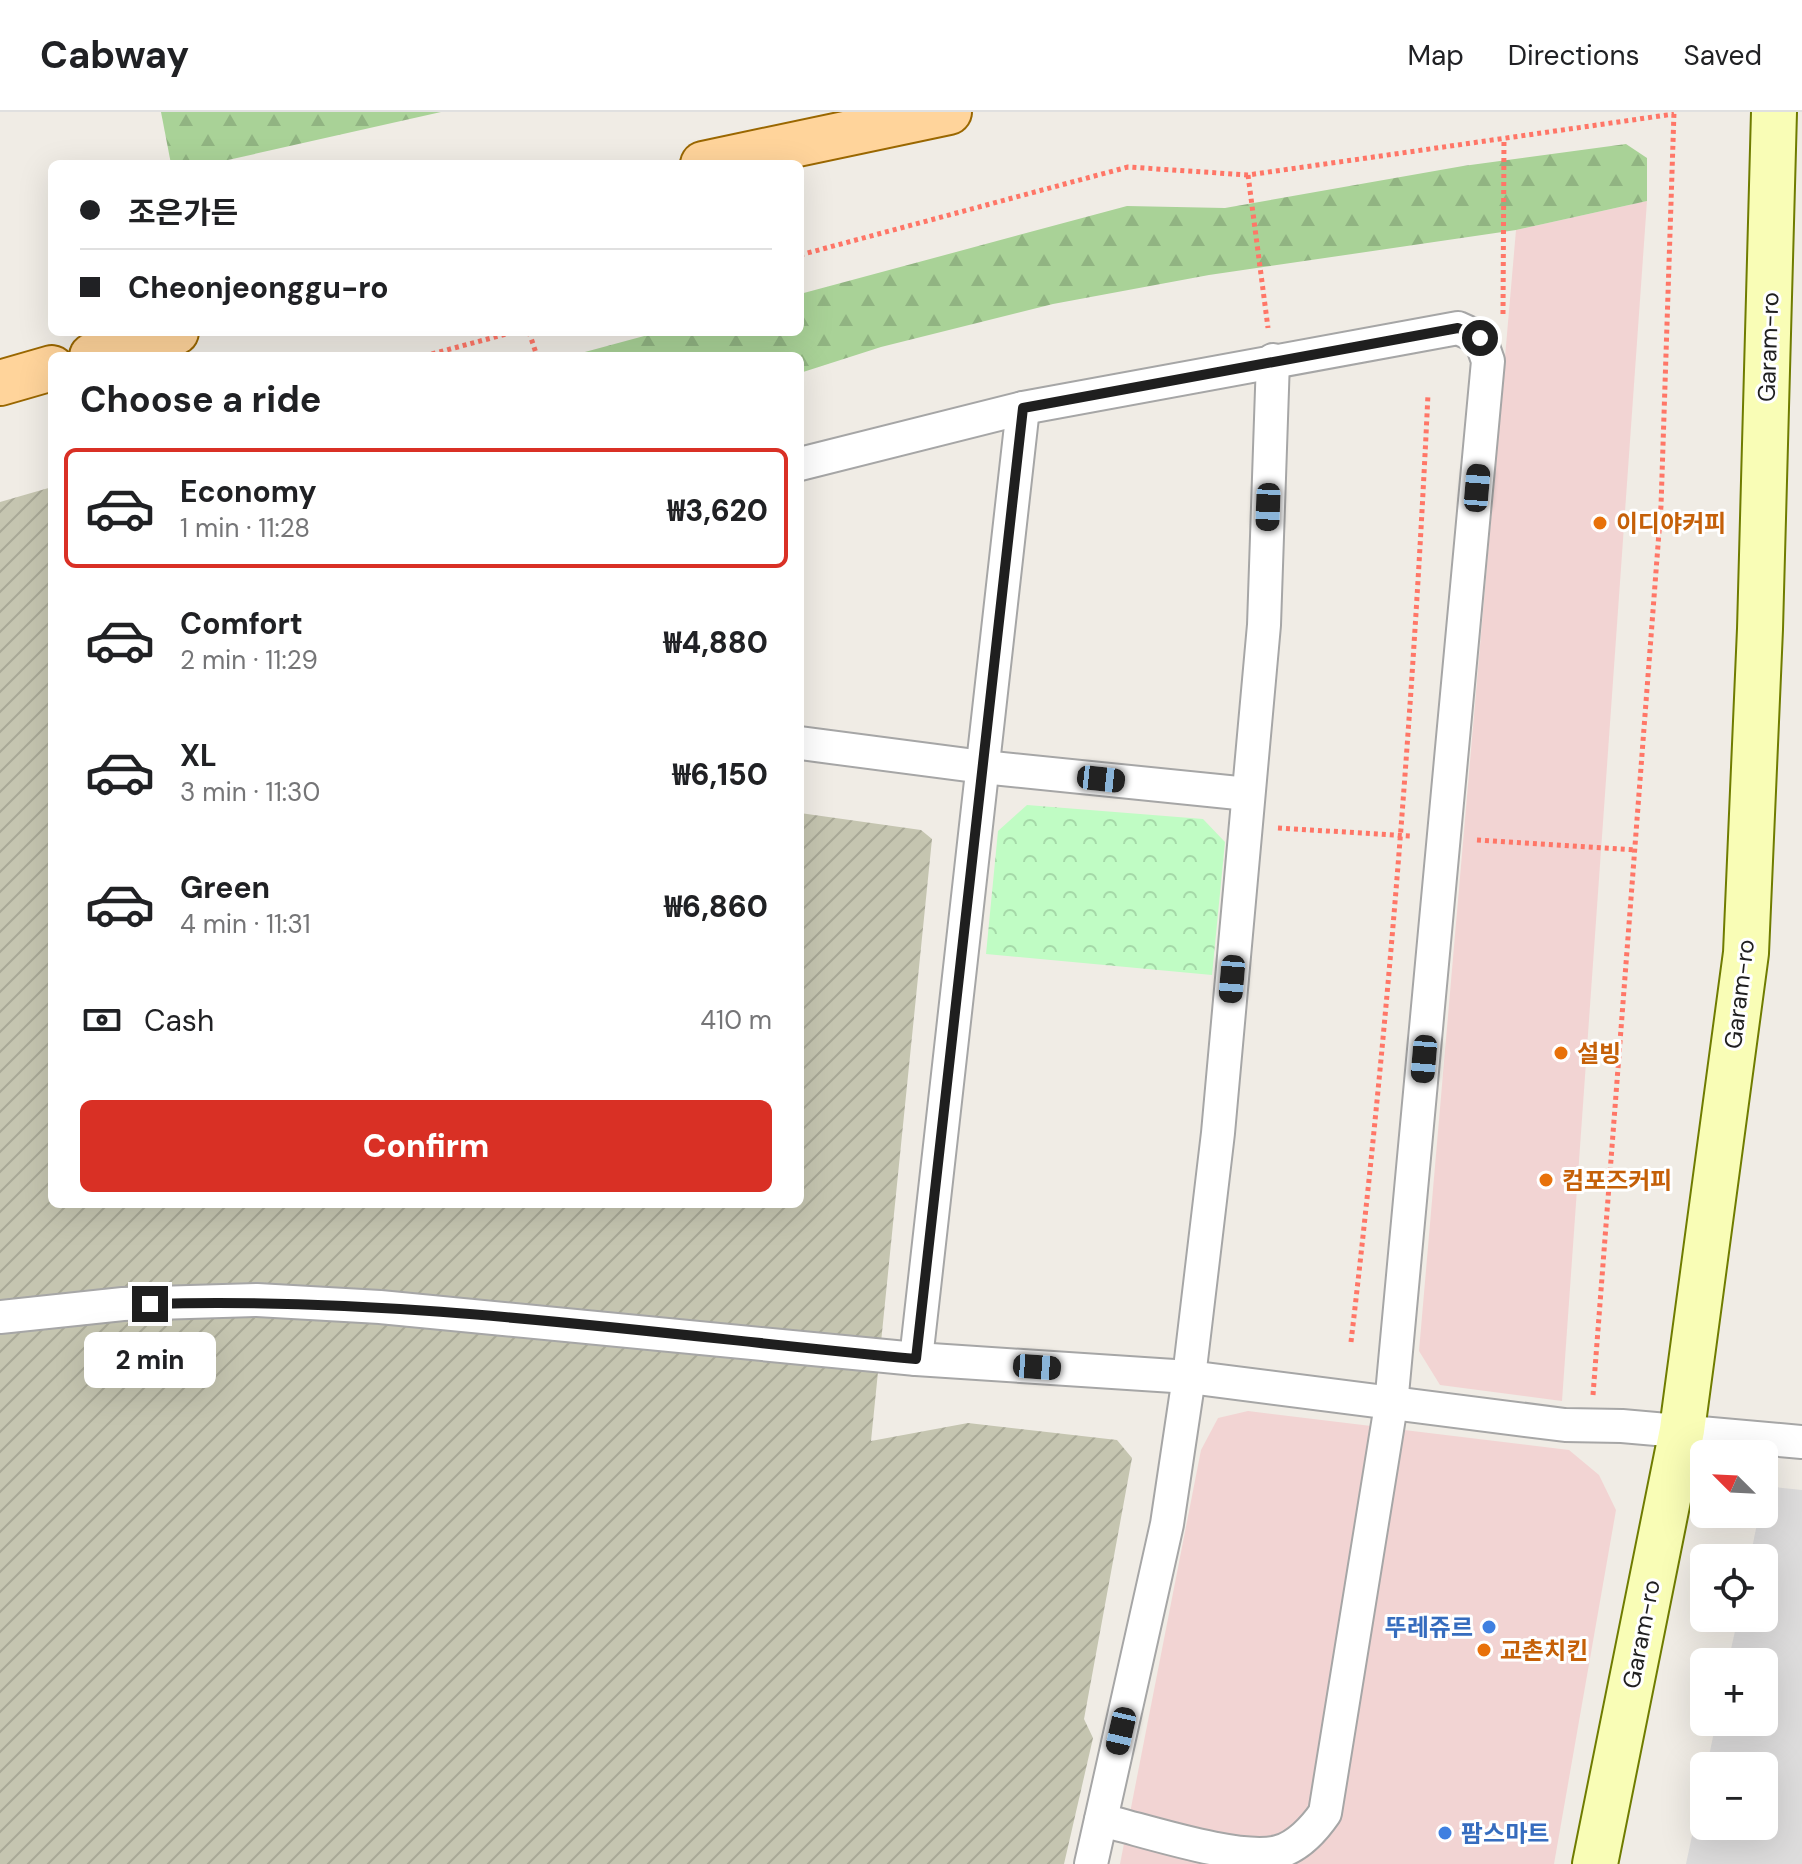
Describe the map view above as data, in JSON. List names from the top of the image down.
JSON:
{
  "streets": {
    "street": ["Garam-ro"]
  },
  "places": [
    "이디야커피",
    "설빙",
    "컴포즈커피",
    "뚜레쥬르",
    "교촌치킨",
    "팜스마트"
  ],
  "north": "top left",
  "page": {
    "header": "Cabway",
    "nav": ["Map", "Directions", "Saved"],
    "banner": ["조은가든", "Cheonjeonggu-ro"],
    "heading": "Choose a ride",
    "list": [
      {
        "name": "Economy",
        "note": "1 min · 11:28",
        "value": "₩3,620"
      },
      {
        "name": "Comfort",
        "note": "2 min · 11:29",
        "value": "₩4,880"
      },
      {
        "name": "XL",
        "note": "3 min · 11:30",
        "value": "₩6,150"
      },
      {
        "name": "Green",
        "note": "4 min · 11:31",
        "value": "₩6,860"
      }
    ],
    "pay": ["Cash", "410 m"],
    "buttons": "Confirm",
    "bubble": "2 min",
    "map_buttons": ["+", "−"]
  }
}
